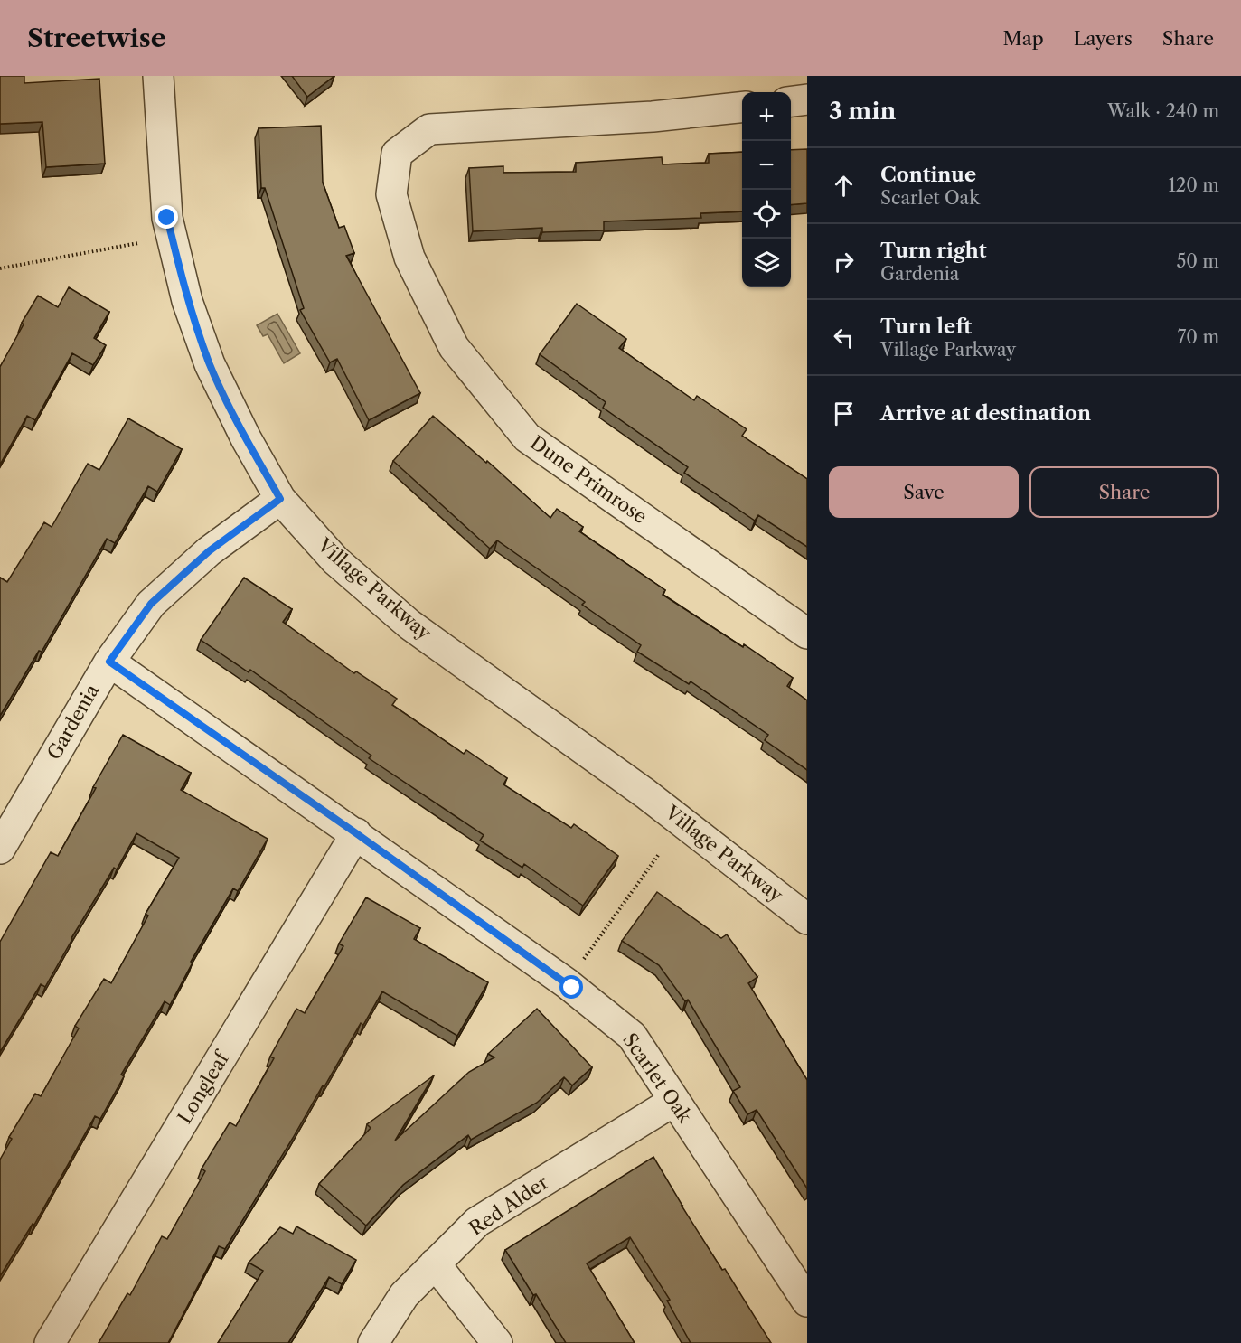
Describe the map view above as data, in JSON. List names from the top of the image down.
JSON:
{
  "streets": {
    "street": [
      "Dune Primrose",
      "Village Parkway",
      "Gardenia",
      "Scarlet Oak",
      "Longleaf",
      "Red Alder"
    ]
  },
  "crossings": [
    ["Village Parkway", "Gardenia"],
    ["Gardenia", "Scarlet Oak"],
    ["Scarlet Oak", "Longleaf"],
    ["Scarlet Oak", "Red Alder"]
  ],
  "page": {
    "header": "Streetwise",
    "nav": ["Map", "Layers", "Share"],
    "heading": ["3 min", "Walk · 240 m"],
    "map_buttons": ["+", "−"],
    "list": [
      ["Continue", "Scarlet Oak", "120 m"],
      ["Turn right", "Gardenia", "50 m"],
      ["Turn left", "Village Parkway", "70 m"],
      "Arrive at destination"
    ],
    "buttons": ["Save", "Share"]
  }
}
